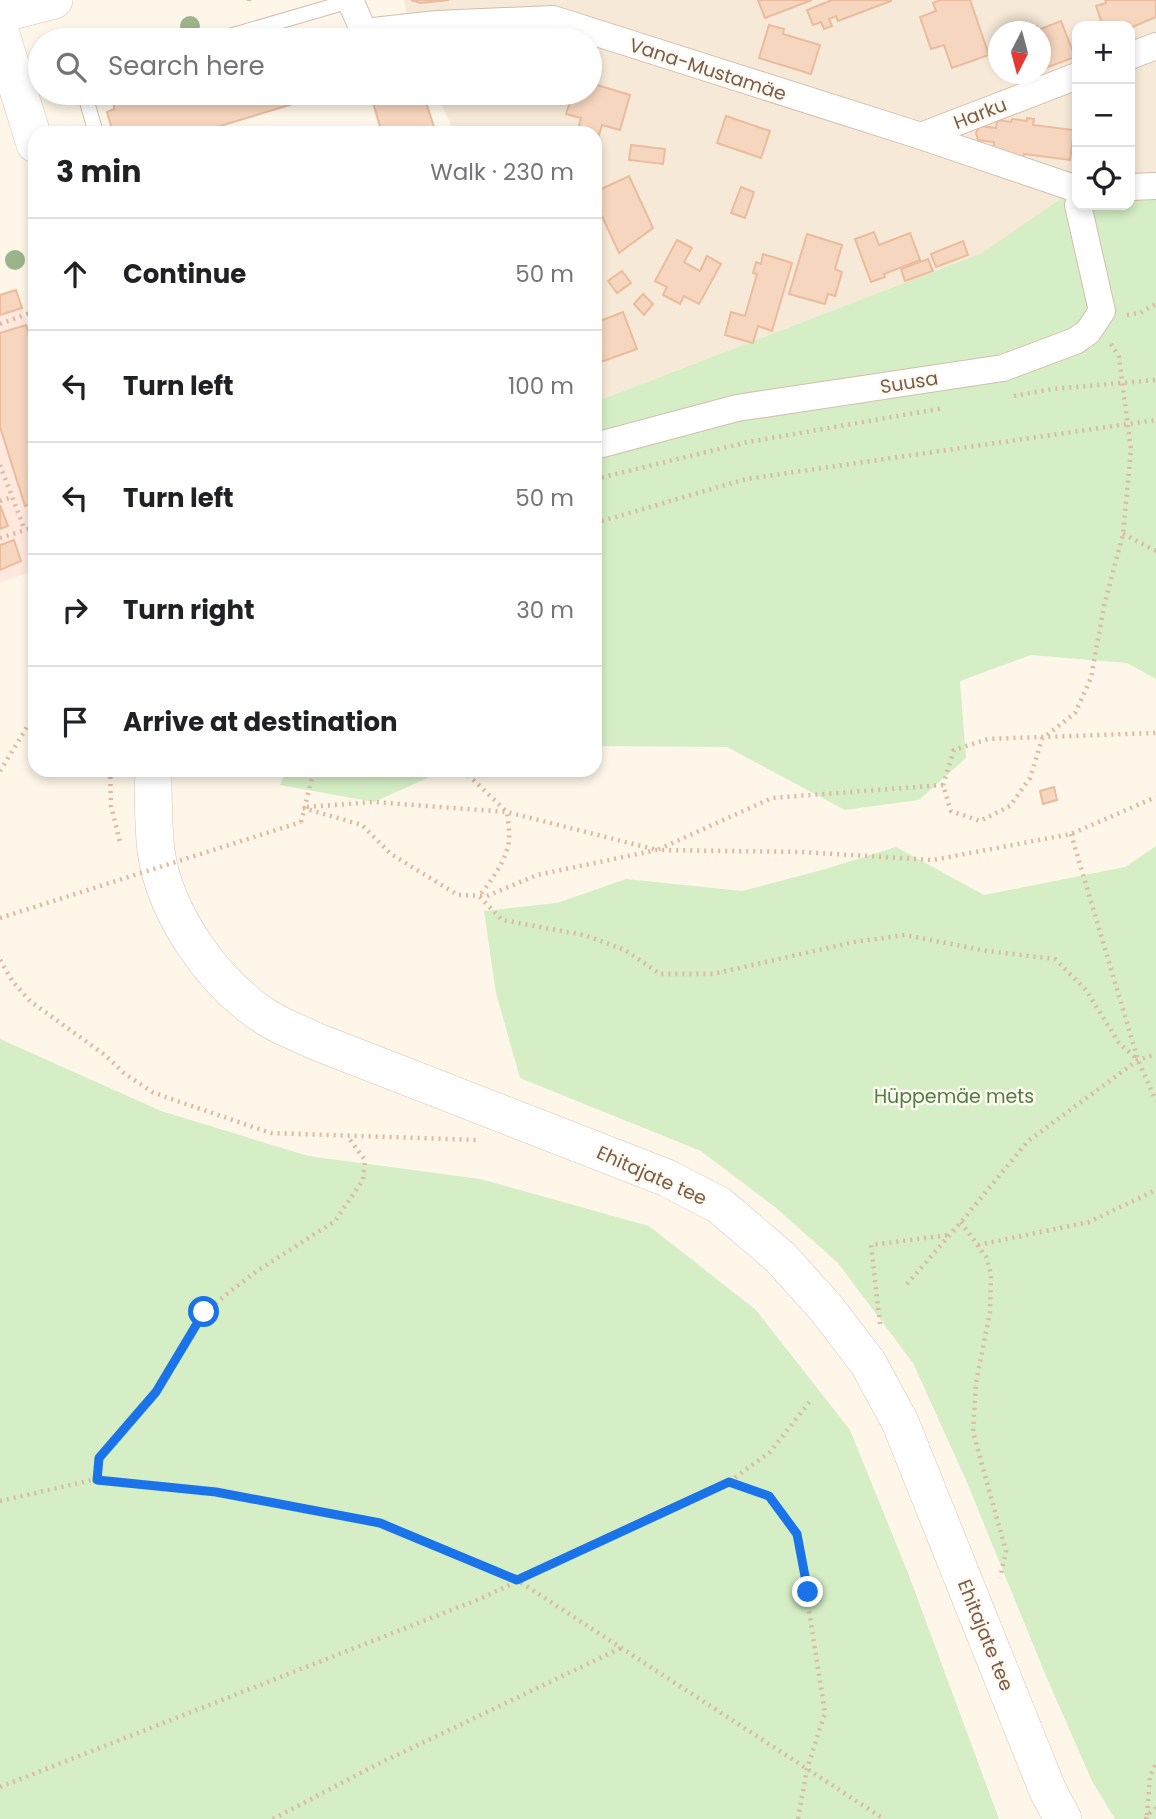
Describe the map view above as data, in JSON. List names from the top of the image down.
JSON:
{
  "streets": {
    "main road": ["Ehitajate tee"],
    "street": ["Vana-Mustamäe", "Harku", "Suusa"]
  },
  "crossings": [
    ["Vana-Mustamäe", "Harku"]
  ],
  "parks": ["Hüppemäe mets"],
  "north": "bottom",
  "page": {
    "map_buttons": ["+", "−"],
    "search": "Search here",
    "heading": ["3 min", "Walk · 230 m"],
    "list": [
      ["Continue", "50 m"],
      ["Turn left", "100 m"],
      ["Turn left", "50 m"],
      ["Turn right", "30 m"],
      "Arrive at destination"
    ]
  }
}
